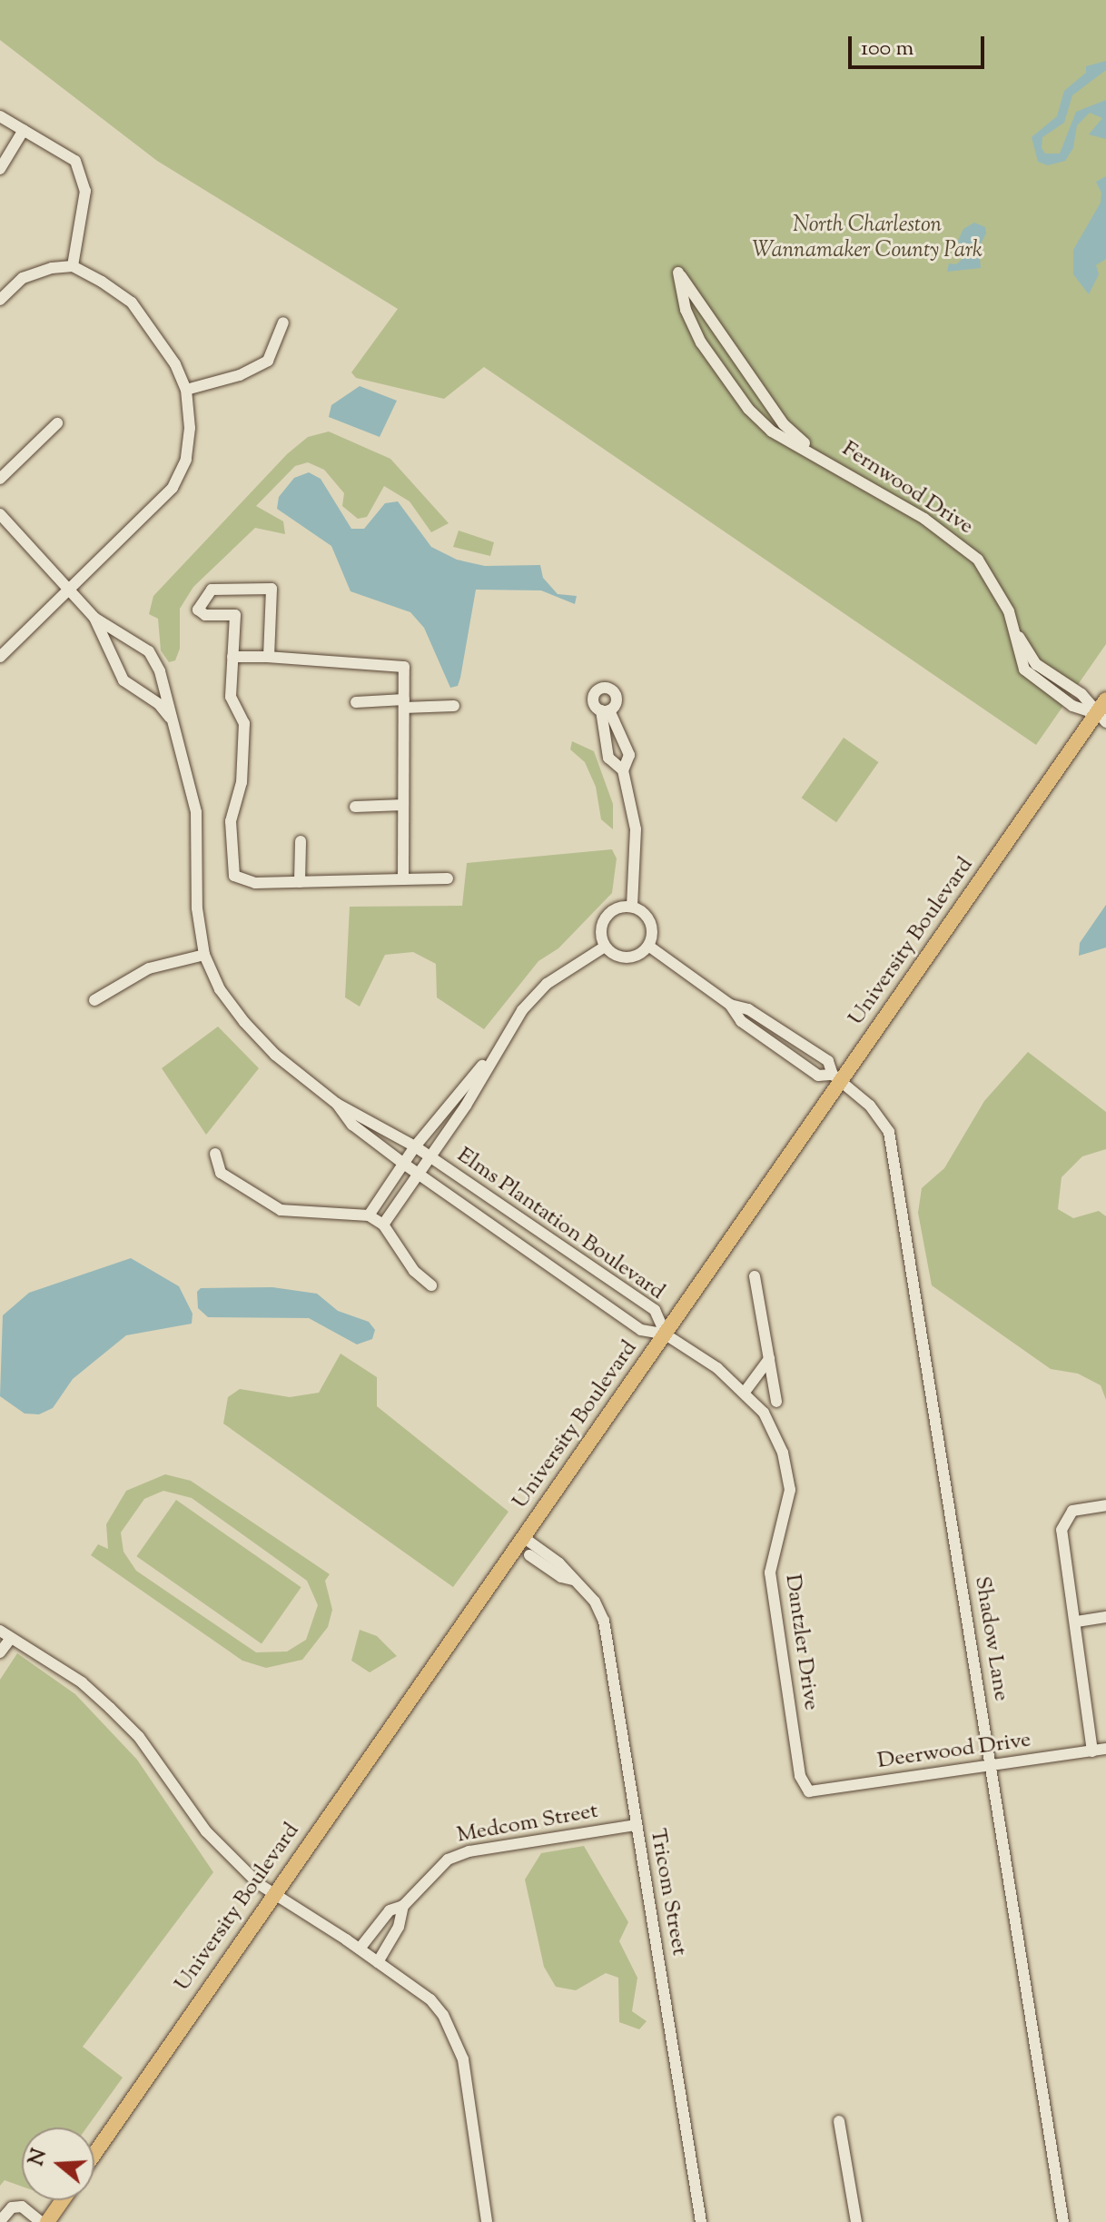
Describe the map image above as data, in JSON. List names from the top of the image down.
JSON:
{
  "streets": {
    "main road": ["University Boulevard"],
    "street": [
      "Fernwood Drive",
      "Elms Plantation Boulevard",
      "Shadow Lane",
      "Dantzler Drive",
      "Deerwood Drive",
      "Medcom Street",
      "Tricom Street"
    ]
  },
  "crossings": [
    ["Fernwood Drive", "University Boulevard"],
    ["University Boulevard", "Elms Plantation Boulevard"],
    ["University Boulevard", "Shadow Lane"],
    ["University Boulevard", "Dantzler Drive"],
    ["University Boulevard", "Tricom Street"],
    ["Elms Plantation Boulevard", "Dantzler Drive"],
    ["Shadow Lane", "Deerwood Drive"],
    ["Dantzler Drive", "Deerwood Drive"],
    ["Medcom Street", "Tricom Street"]
  ],
  "parks": ["North Charleston Wannamaker County Park"],
  "scale_bar": "100 m",
  "north": "left"
}
